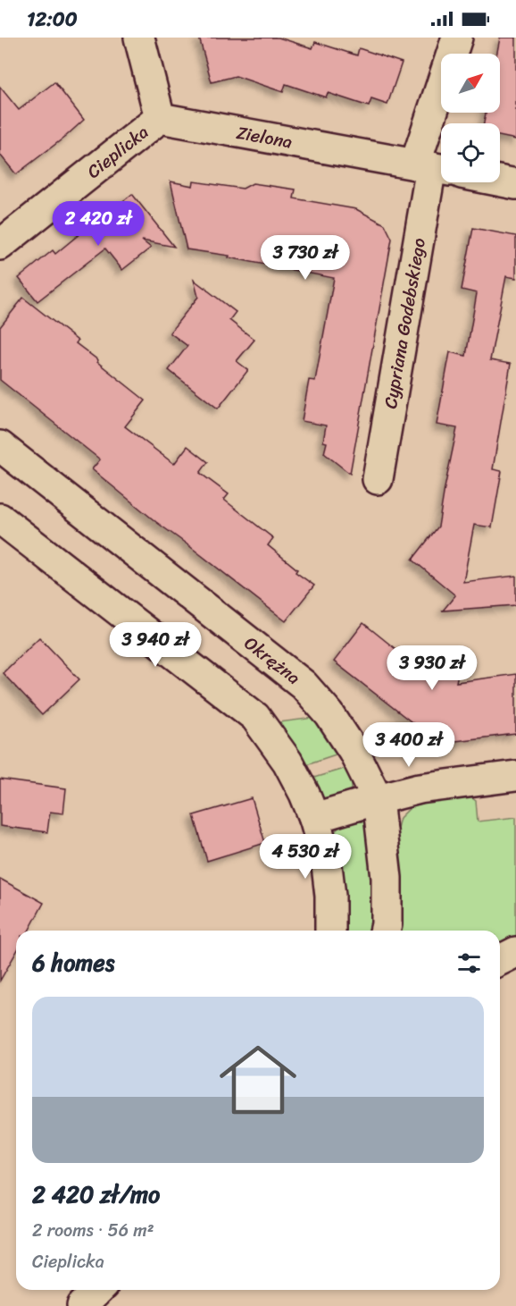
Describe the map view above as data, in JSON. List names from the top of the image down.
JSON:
{
  "streets": {
    "street": [
      "Zielona",
      "Cieplicka",
      "Cypriana Godebskiego",
      "Okrężna"
    ]
  },
  "crossings": [
    ["Zielona", "Cieplicka"],
    ["Zielona", "Cypriana Godebskiego"]
  ],
  "north": "top right",
  "page": {
    "status": "12:00",
    "price": [
      "2 420 zł",
      "3 730 zł",
      "3 940 zł",
      "3 930 zł",
      "3 400 zł",
      "4 530 zł"
    ],
    "heading": "6 homes",
    "list": [
      {
        "name": "2 420 zł/mo",
        "note": "2 rooms · 56 m² · Cieplicka"
      }
    ]
  }
}
